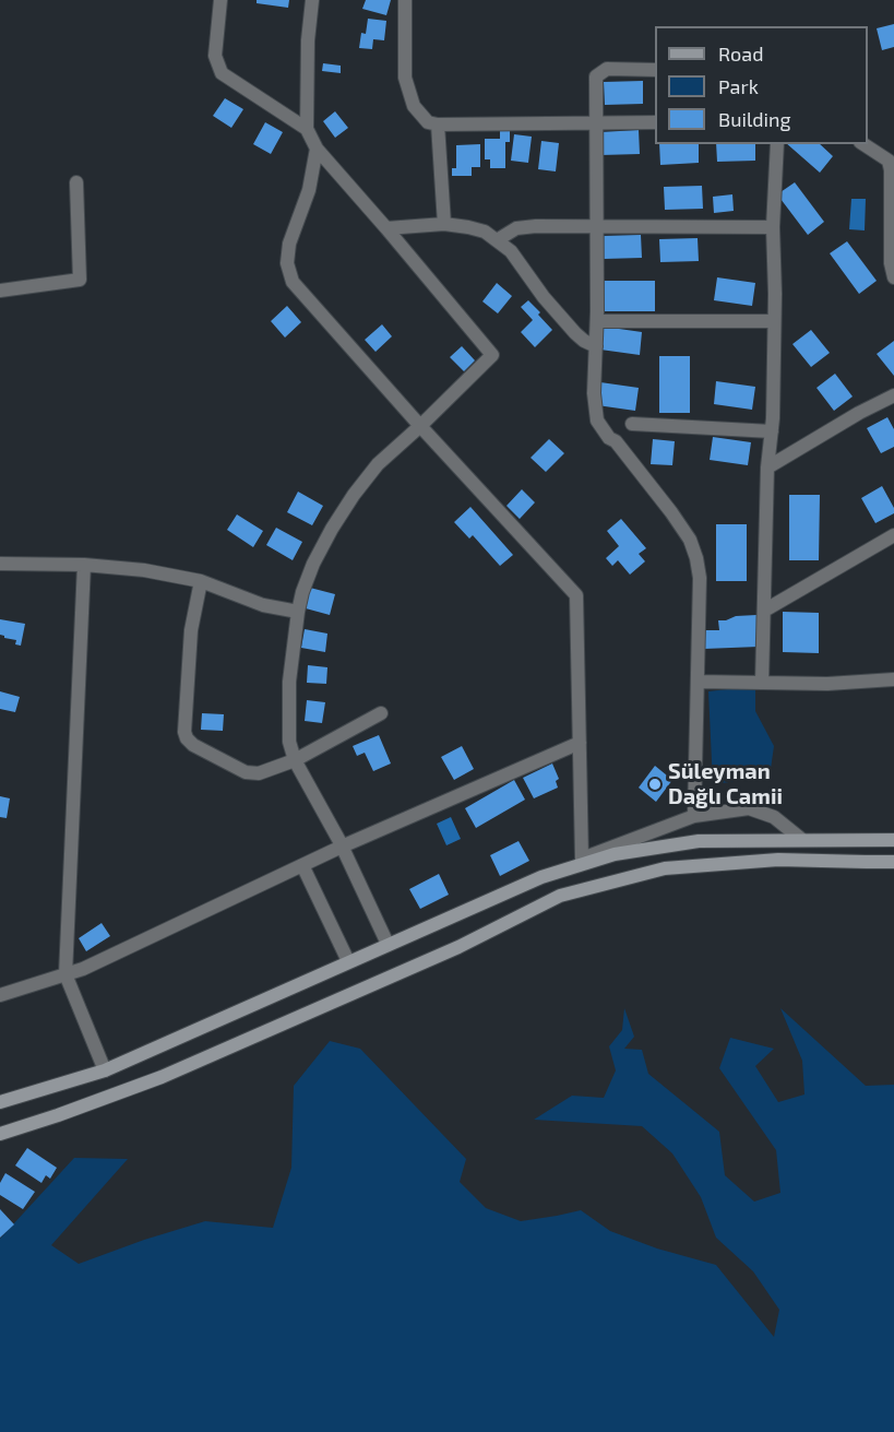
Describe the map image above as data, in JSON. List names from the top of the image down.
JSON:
{
  "places": ["Süleyman Dağlı Camii"],
  "legend": ["Road", "Park", "Building"]
}
